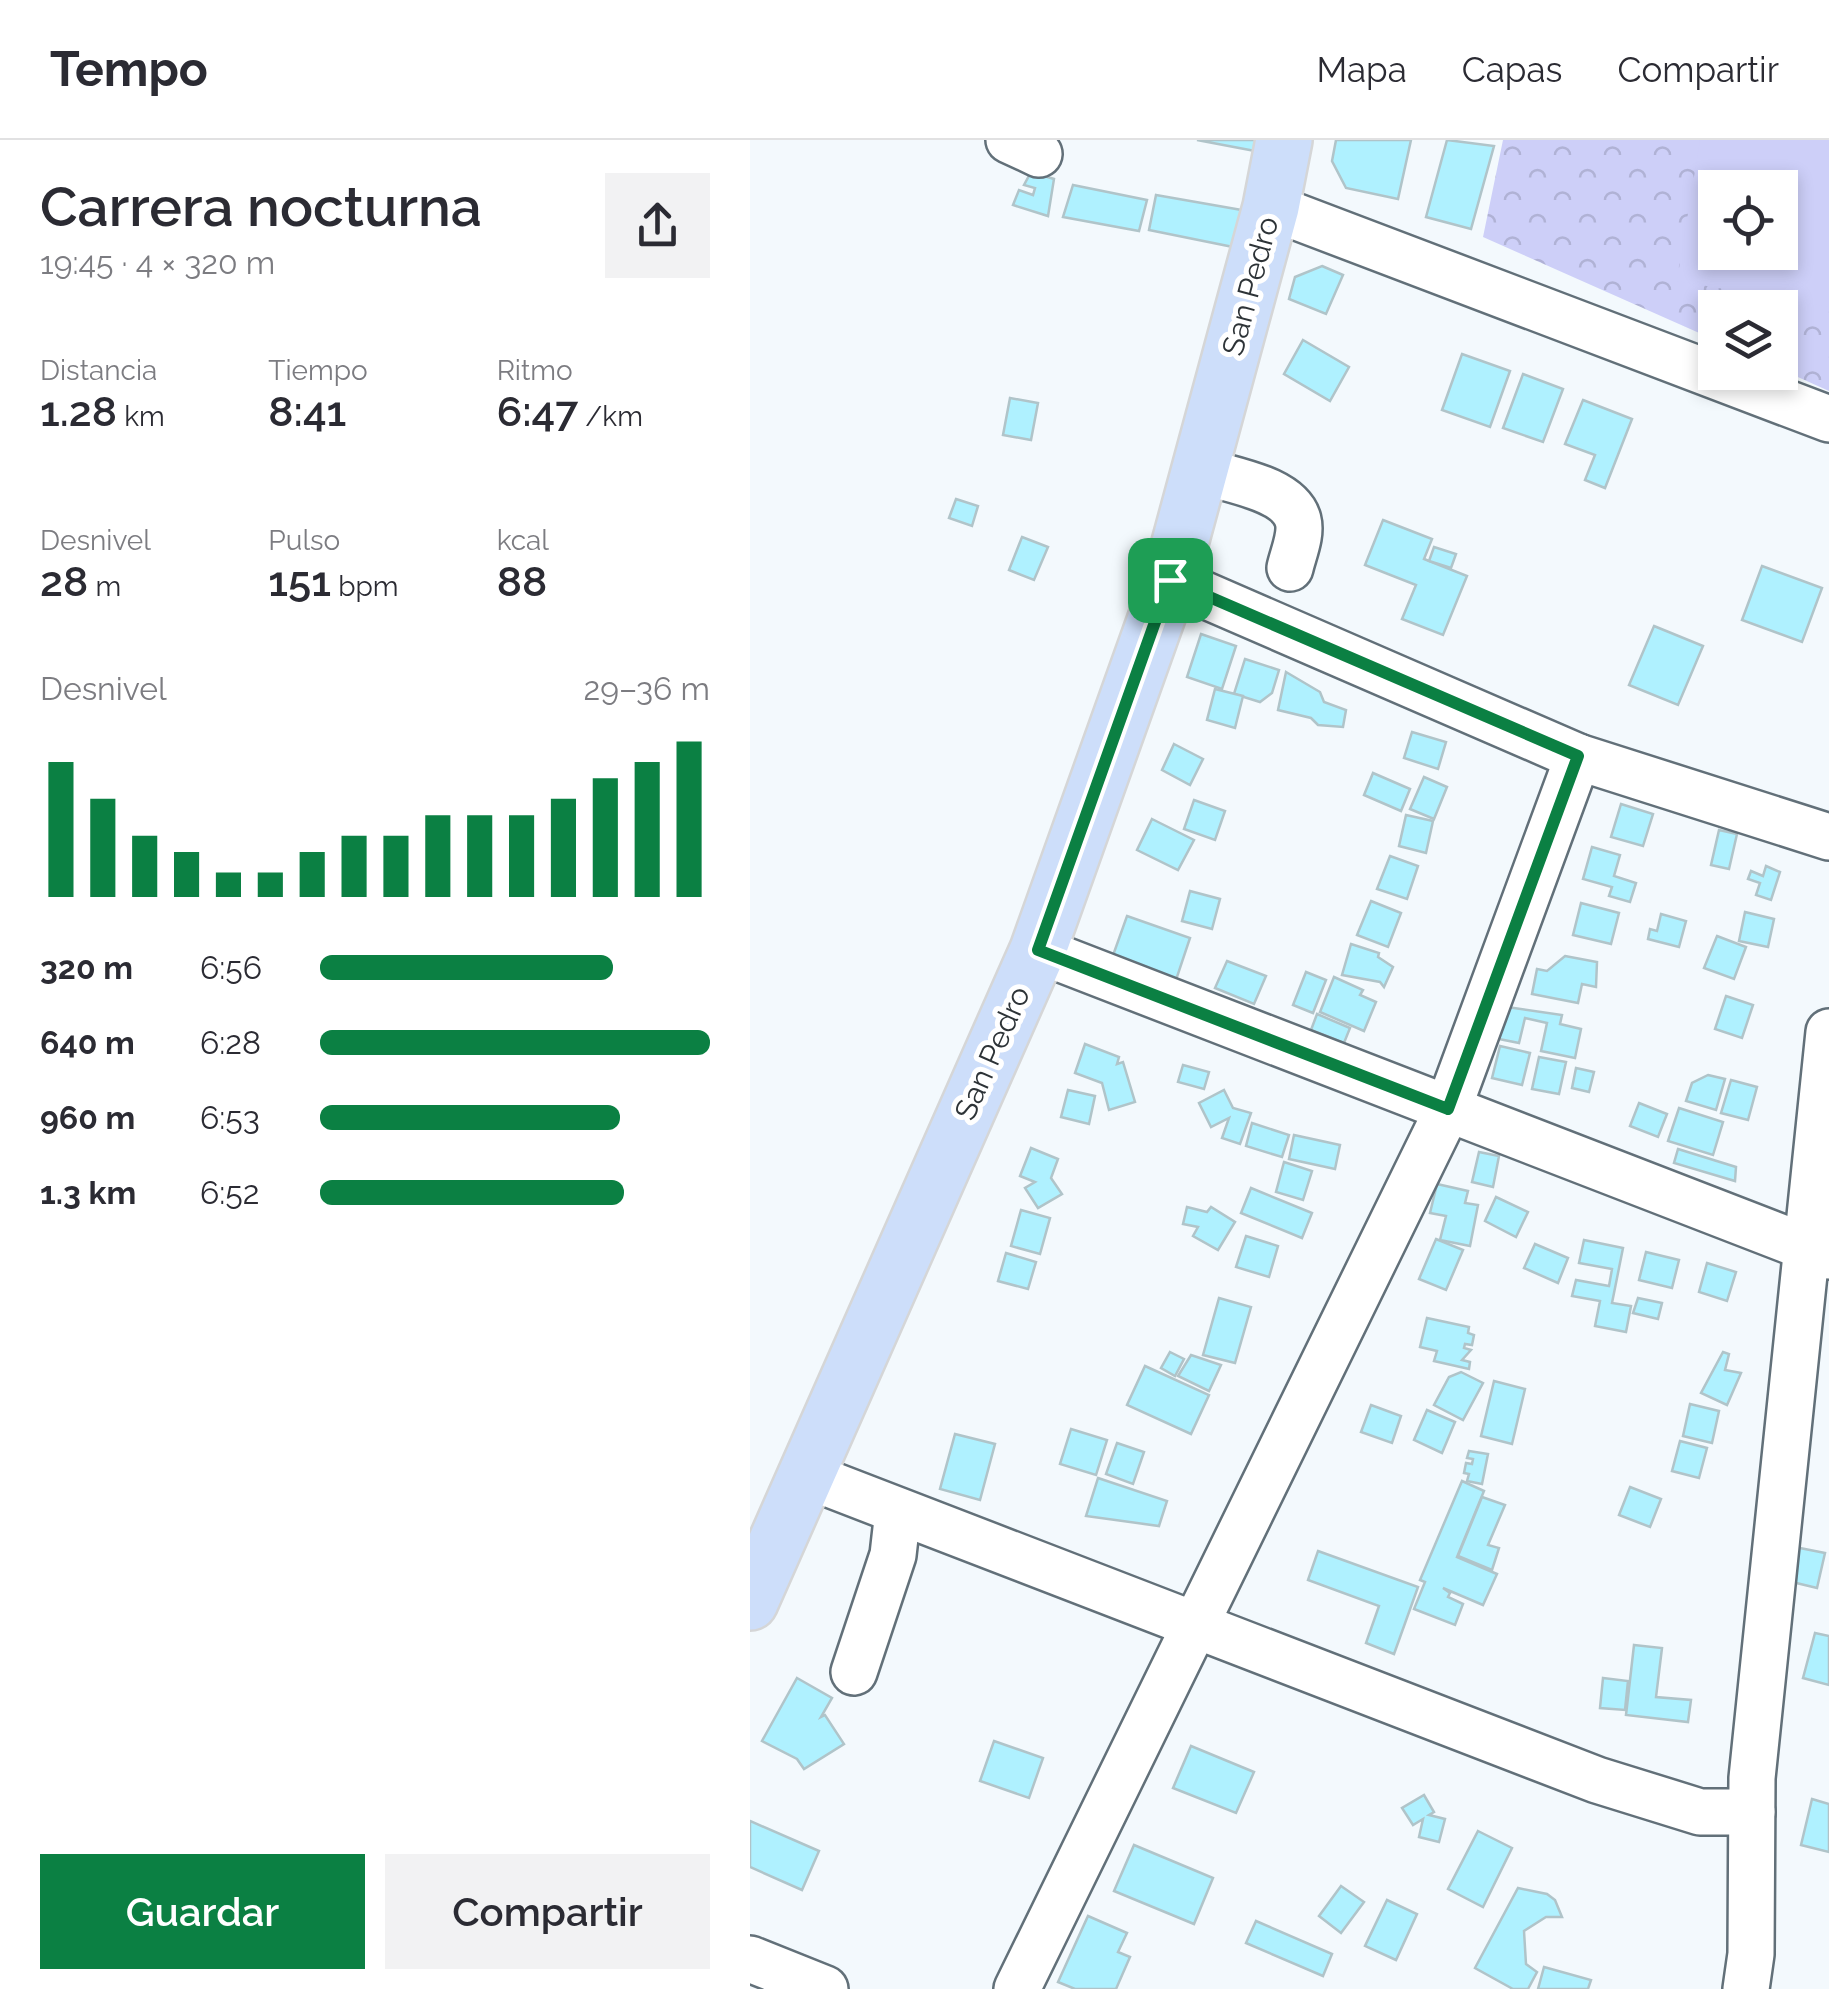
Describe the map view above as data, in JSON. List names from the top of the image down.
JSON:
{
  "streets": {
    "main road": ["San Pedro"]
  },
  "page": {
    "header": "Tempo",
    "nav": ["Mapa", "Capas", "Compartir"],
    "heading": ["Carrera nocturna", "19:45 · 4 × 320 m"],
    "stats": [
      ["Distancia", "1.28 km"],
      ["Tiempo", "8:41"],
      ["Ritmo", "6:47 /km"],
      ["Desnivel", "28 m"],
      ["Pulso", "151 bpm"],
      ["kcal", "88"]
    ],
    "chart": ["Desnivel", "29–36 m"],
    "list": [
      {
        "name": "320 m",
        "note": "6:56"
      },
      {
        "name": "640 m",
        "note": "6:28"
      },
      {
        "name": "960 m",
        "note": "6:53"
      },
      {
        "name": "1.3 km",
        "note": "6:52"
      }
    ],
    "buttons": ["Guardar", "Compartir"]
  }
}
